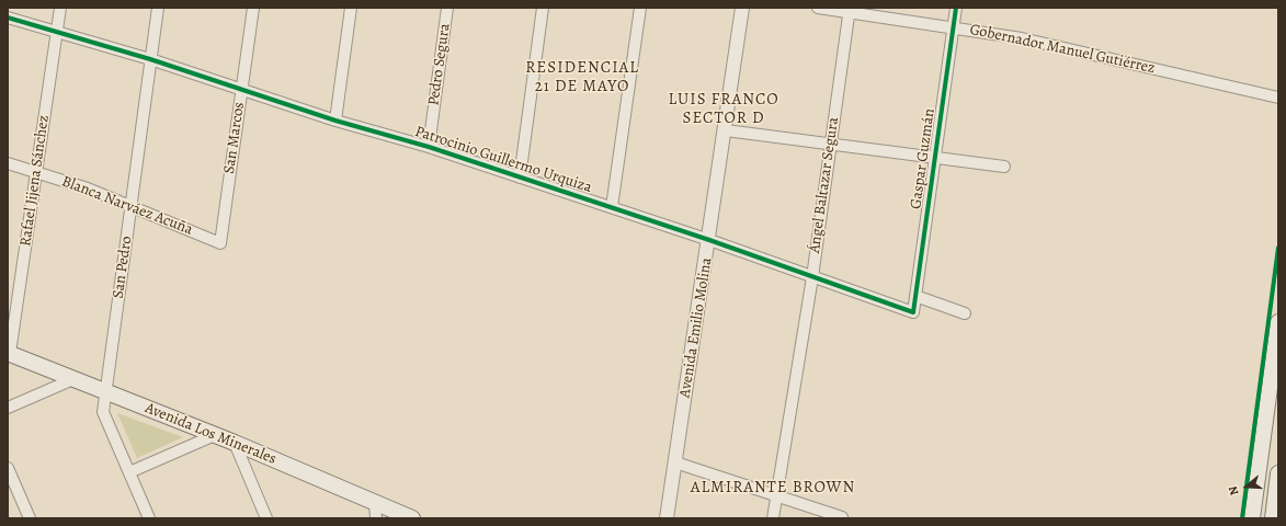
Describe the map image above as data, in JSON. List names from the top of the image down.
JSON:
{
  "streets": {
    "main road": ["Avenida Los Minerales"],
    "street": [
      "Gobernador Manuel Gutiérrez",
      "Pedro Segura",
      "San Marcos",
      "Gaspar Guzmán",
      "Patrocinio Guillermo Urquiza",
      "Rafael Jijena Sánchez",
      "Ángel Baltazar Segura",
      "Blanca Narváez Acuña",
      "San Pedro",
      "Avenida Emilio Molina"
    ]
  },
  "crossings": [
    ["Gobernador Manuel Gutiérrez", "Gaspar Guzmán"],
    ["Gobernador Manuel Gutiérrez", "Ángel Baltazar Segura"],
    ["Pedro Segura", "Patrocinio Guillermo Urquiza"],
    ["San Marcos", "Patrocinio Guillermo Urquiza"],
    ["San Marcos", "Blanca Narváez Acuña"],
    ["Gaspar Guzmán", "Patrocinio Guillermo Urquiza"],
    ["Patrocinio Guillermo Urquiza", "Rafael Jijena Sánchez"],
    ["Patrocinio Guillermo Urquiza", "Ángel Baltazar Segura"],
    ["Patrocinio Guillermo Urquiza", "San Pedro"],
    ["Patrocinio Guillermo Urquiza", "Avenida Emilio Molina"],
    ["Rafael Jijena Sánchez", "Blanca Narváez Acuña"],
    ["Rafael Jijena Sánchez", "Avenida Los Minerales"],
    ["Blanca Narváez Acuña", "San Pedro"],
    ["San Pedro", "Avenida Los Minerales"]
  ],
  "districts": ["RESIDENCIAL 21 DE MAYO", "LUIS FRANCO SECTOR D", "ALMIRANTE BROWN"],
  "north": "left"
}
